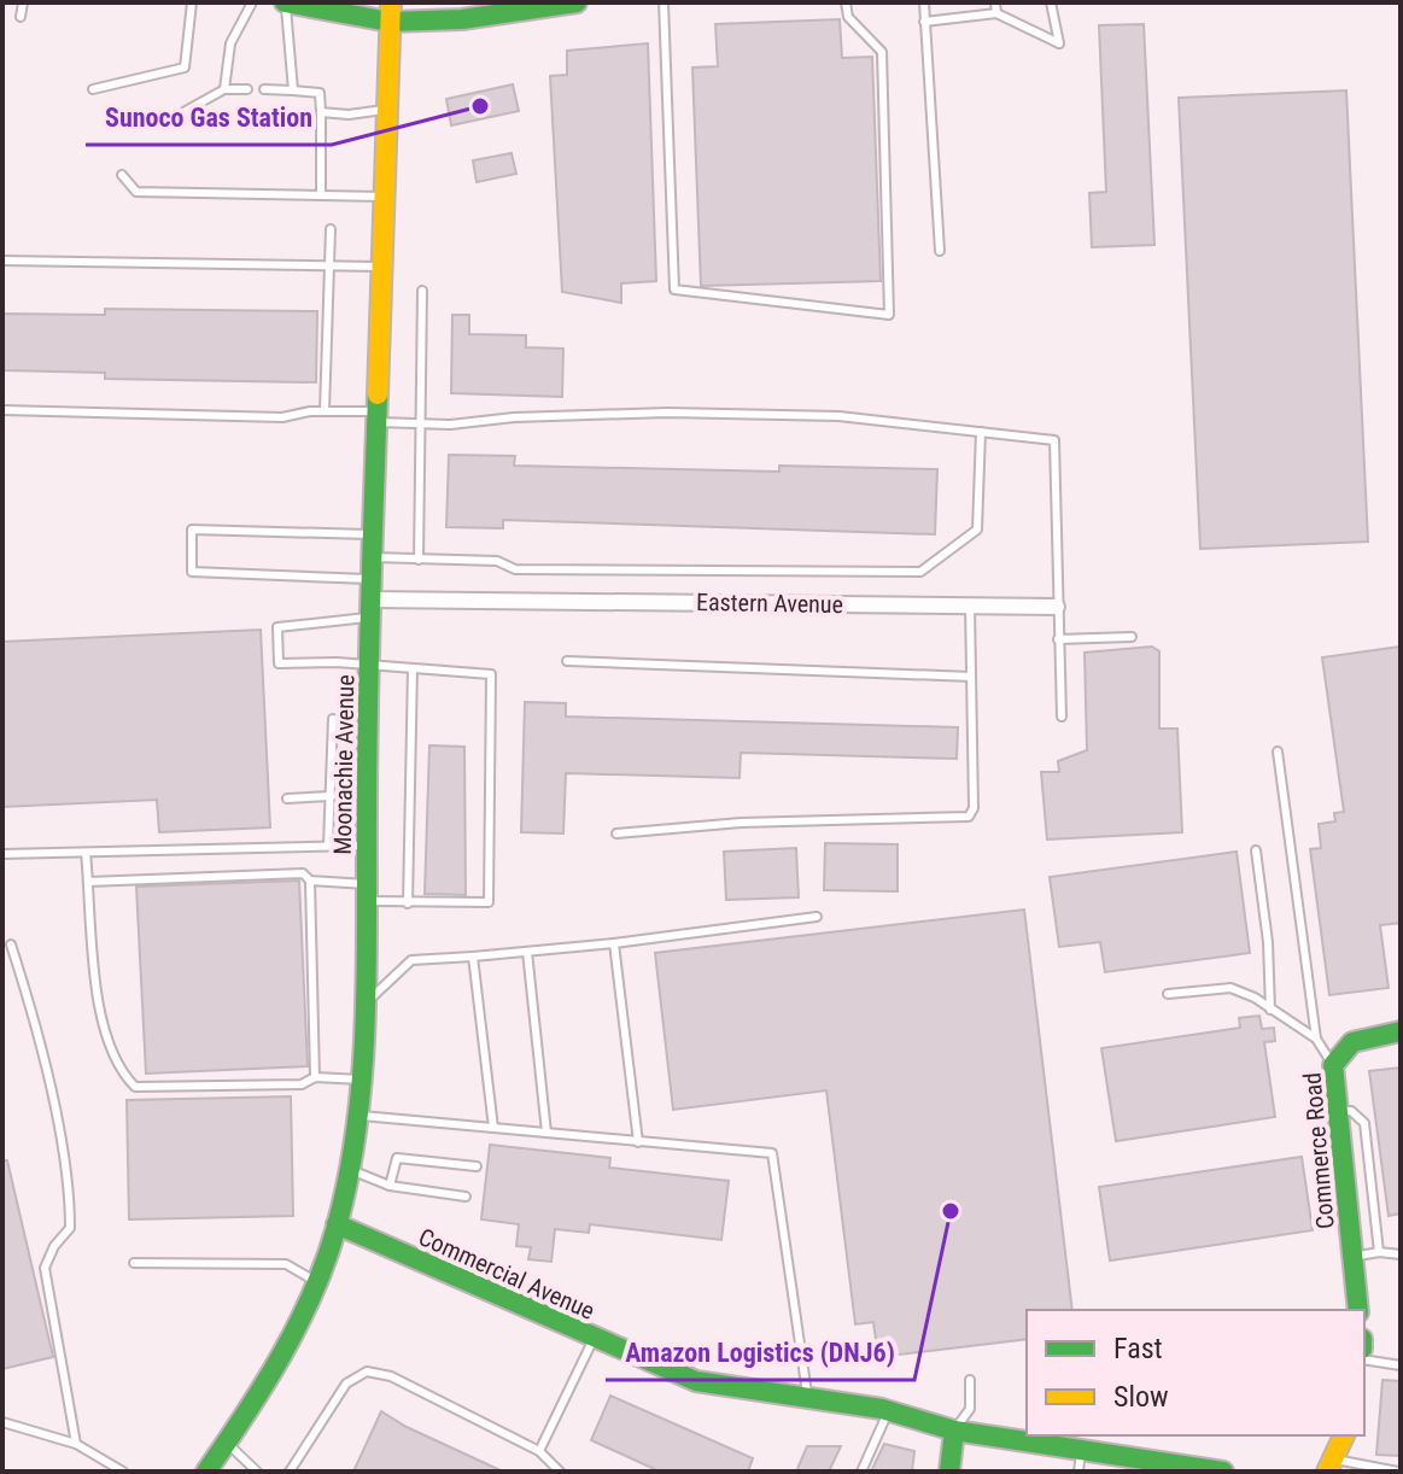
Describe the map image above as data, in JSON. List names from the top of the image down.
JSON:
{
  "streets": {
    "main road": ["Moonachie Avenue", "Commerce Road", "Commercial Avenue"],
    "street": ["Eastern Avenue"]
  },
  "crossings": [
    ["Eastern Avenue", "Moonachie Avenue"],
    ["Moonachie Avenue", "Commercial Avenue"]
  ],
  "places": ["Sunoco Gas Station", "Amazon Logistics (DNJ6)"],
  "legend": ["Fast", "Slow"]
}
